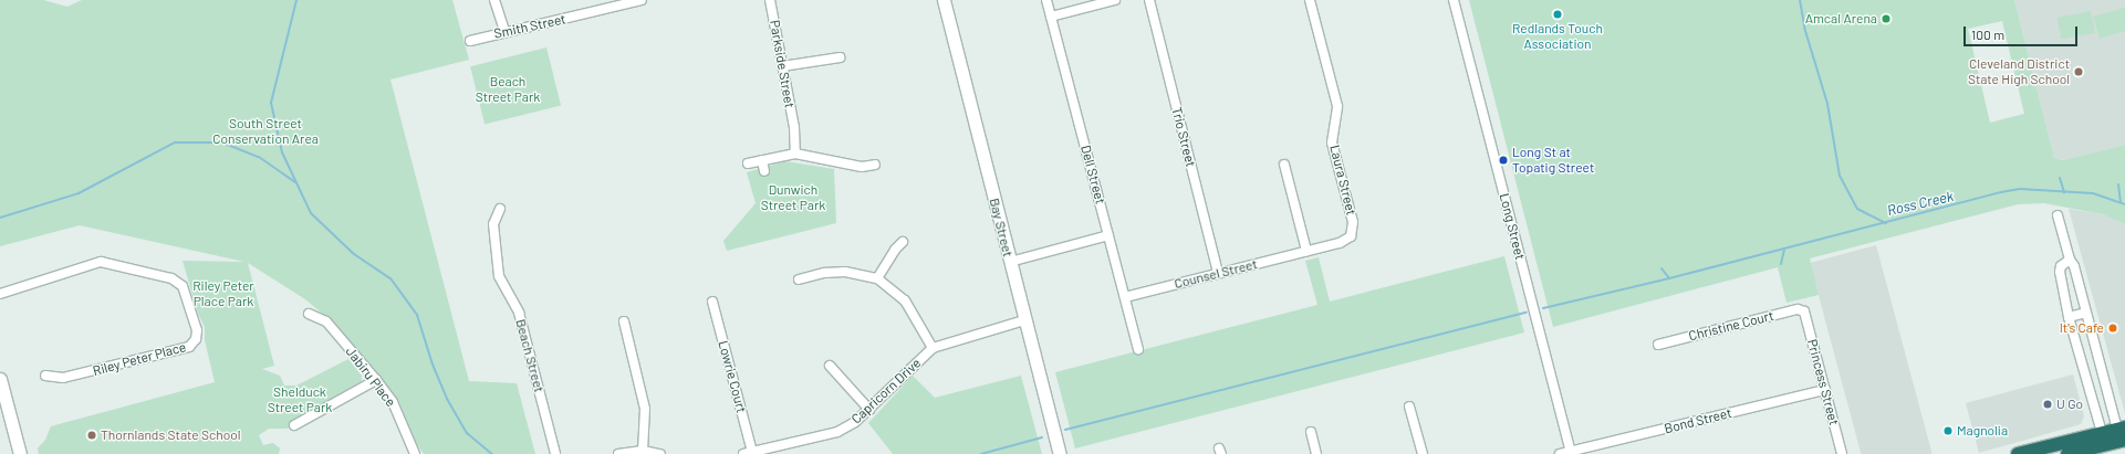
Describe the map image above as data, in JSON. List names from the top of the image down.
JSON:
{
  "streets": {
    "street": [
      "Smith Street",
      "Parkside Street",
      "Trio Street",
      "Dell Street",
      "Laura Street",
      "Long Street",
      "Bay Street",
      "Counsel Street",
      "Christine Court",
      "Beach Street",
      "Riley Peter Place",
      "Jabiru Place",
      "Lowrie Court",
      "Princess Street",
      "Capricorn Drive",
      "Bond Street"
    ]
  },
  "crossings": [
    ["Trio Street", "Counsel Street"],
    ["Dell Street", "Counsel Street"],
    ["Laura Street", "Counsel Street"],
    ["Long Street", "Bond Street"],
    ["Bay Street", "Capricorn Drive"],
    ["Christine Court", "Princess Street"],
    ["Lowrie Court", "Capricorn Drive"],
    ["Princess Street", "Bond Street"]
  ],
  "water": ["Ross Creek"],
  "parks": [
    "Beach Street Park",
    "South Street Conservation Area",
    "Dunwich Street Park",
    "Riley Peter Place Park",
    "Shelduck Street Park"
  ],
  "places": [
    "Redlands Touch Association",
    "Amcal Arena",
    "Cleveland District State High School",
    "Long St at Topatig Street",
    "It's Cafe",
    "U Go",
    "Magnolia",
    "Thornlands State School"
  ],
  "scale_bar": "100 m"
}
